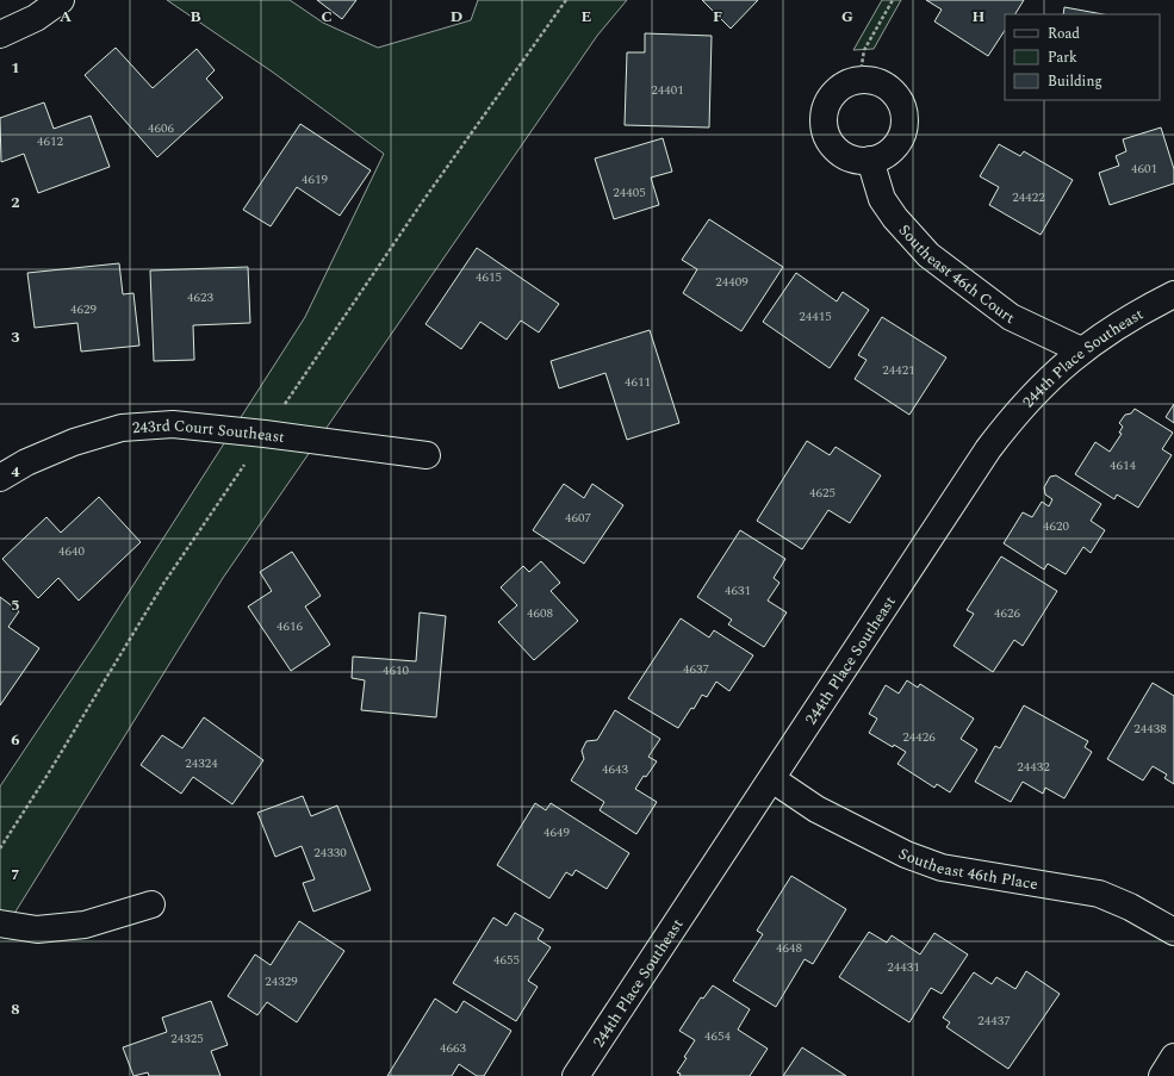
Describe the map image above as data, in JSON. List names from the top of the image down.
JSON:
{
  "streets": {
    "street": [
      "Southeast 46th Court",
      "244th Place Southeast",
      "243rd Court Southeast",
      "Southeast 46th Place"
    ]
  },
  "crossings": [
    ["Southeast 46th Court", "244th Place Southeast"],
    ["244th Place Southeast", "Southeast 46th Place"]
  ],
  "house_numbers": [
    "24401",
    "4606",
    "4612",
    "4601",
    "4619",
    "24405",
    "24422",
    "4615",
    "24409",
    "4623",
    "4629",
    "24415",
    "24421",
    "4611",
    "4614",
    "4625",
    "4607",
    "4620",
    "4640",
    "4631",
    "4608",
    "4626",
    "4616",
    "4637",
    "4610",
    "24438",
    "24426",
    "24324",
    "24432",
    "4643",
    "4649",
    "24330",
    "4648",
    "4655",
    "24431",
    "24329",
    "24437",
    "4654",
    "24325",
    "4663"
  ],
  "legend": ["Road", "Park", "Building"],
  "grid": {
    "columns": [
      "A",
      "B",
      "C",
      "D",
      "E",
      "F",
      "G",
      "H"
    ],
    "rows": [
      "1",
      "2",
      "3",
      "4",
      "5",
      "6",
      "7",
      "8"
    ]
  }
}
